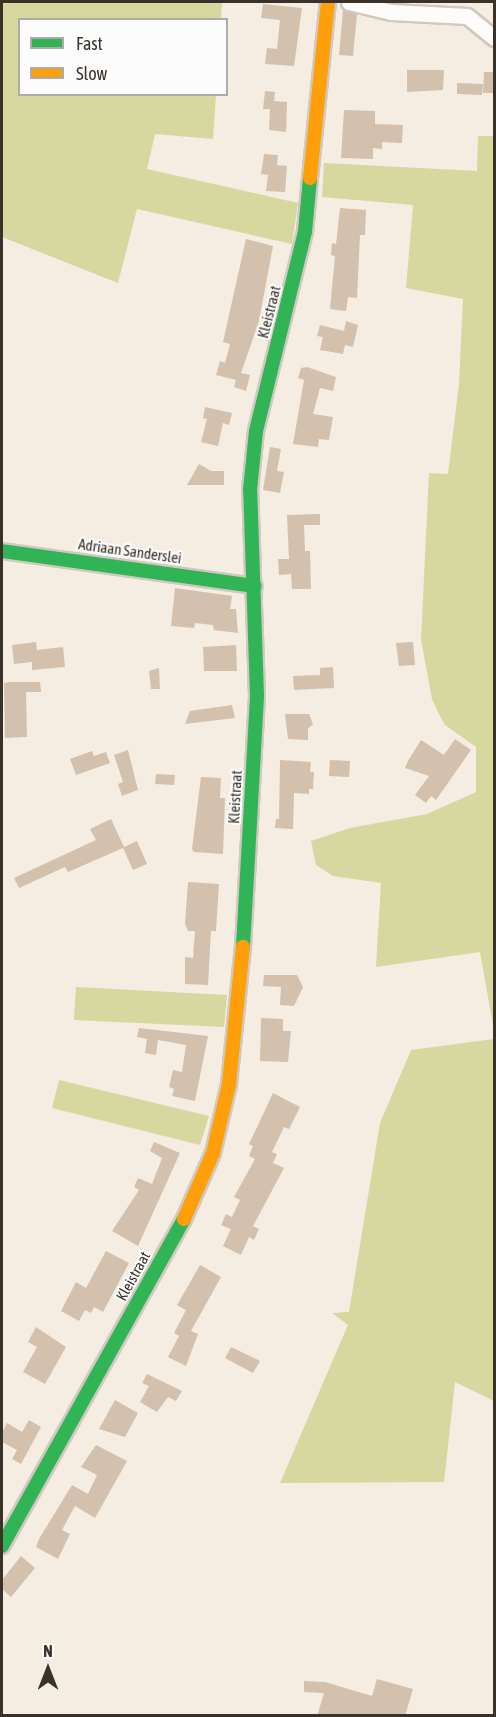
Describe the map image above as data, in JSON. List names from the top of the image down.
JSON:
{
  "streets": {
    "street": ["Kleistraat", "Adriaan Sanderslei"]
  },
  "crossings": [
    ["Kleistraat", "Adriaan Sanderslei"]
  ],
  "legend": ["Fast", "Slow"],
  "north": "top"
}
